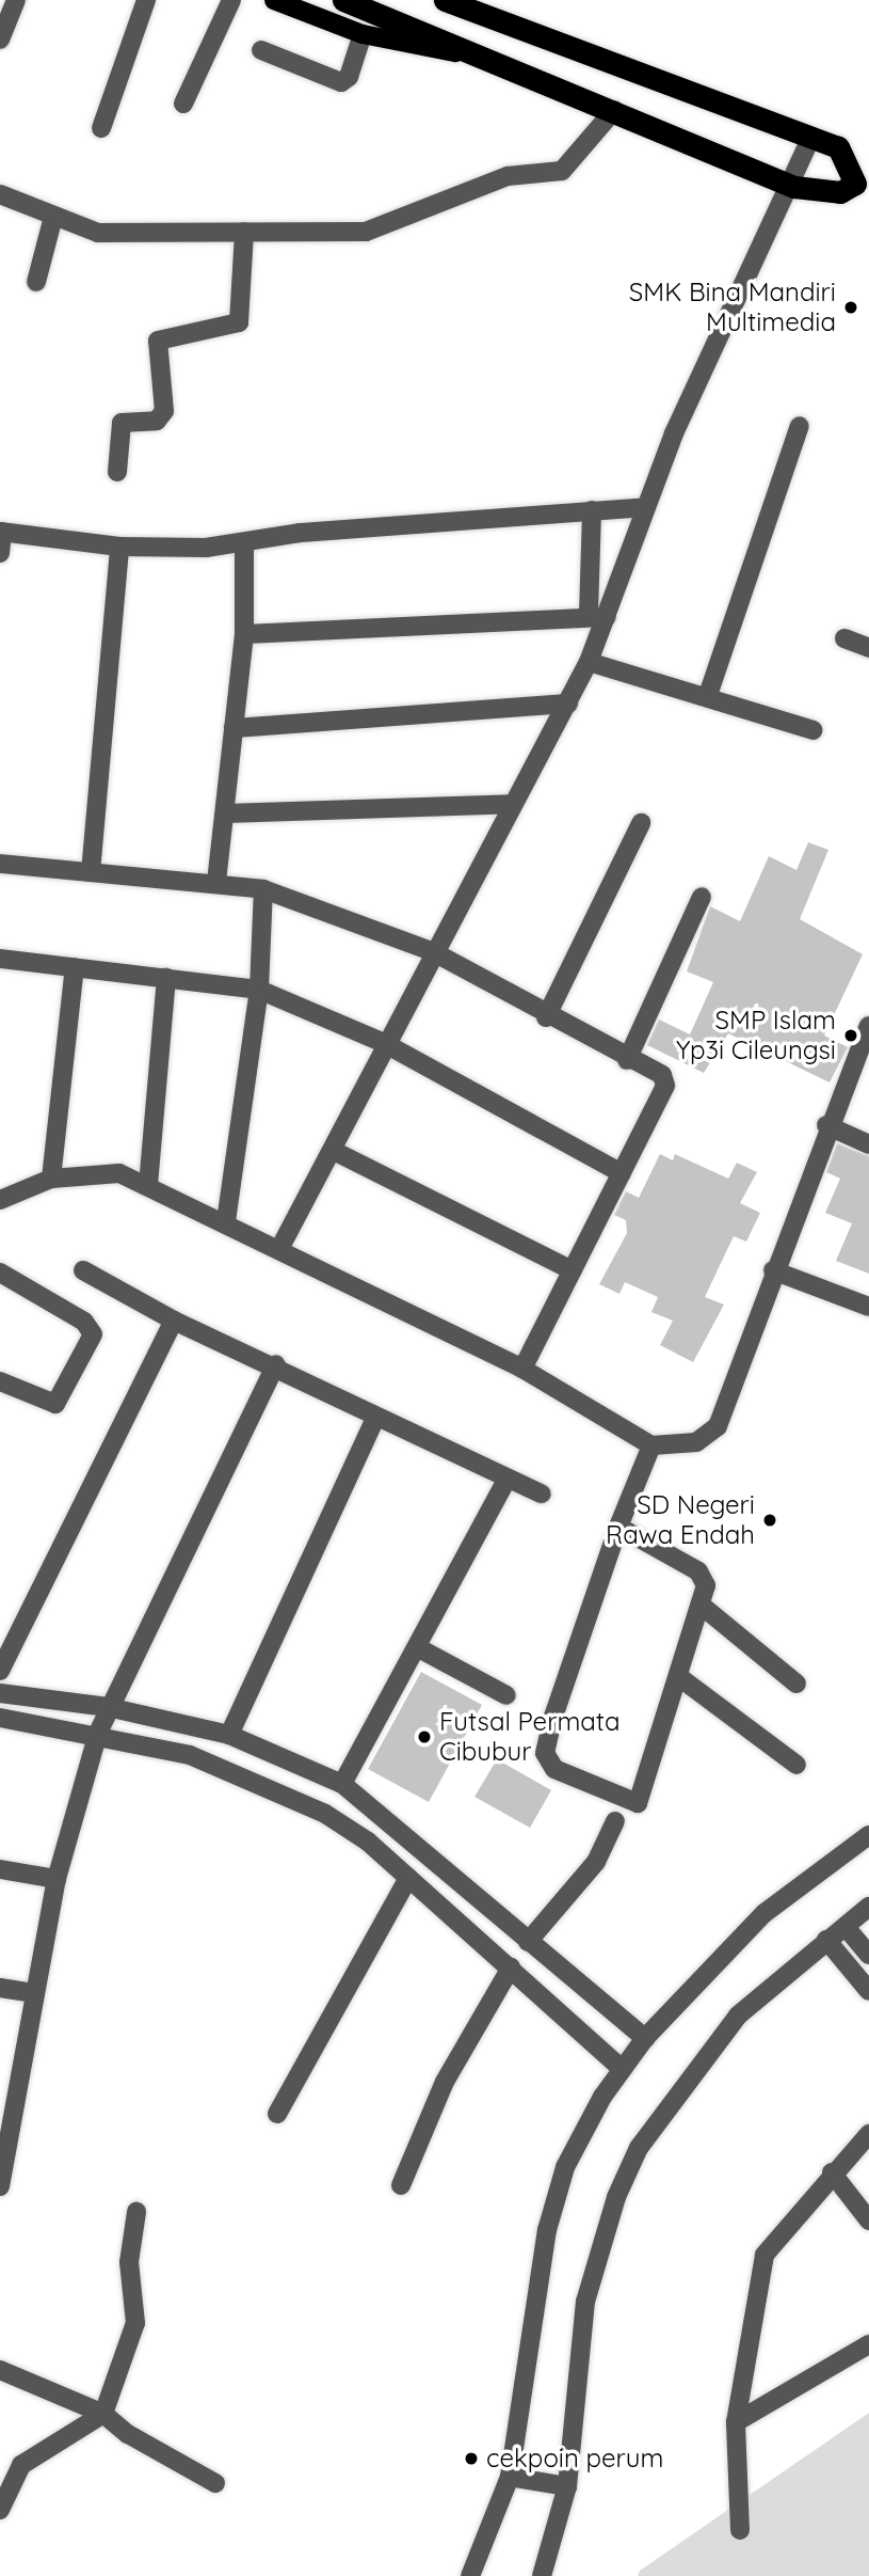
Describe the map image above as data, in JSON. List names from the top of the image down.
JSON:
{
  "places": [
    "SMK Bina Mandiri Multimedia",
    "SMP Islam Yp3i Cileungsi",
    "SD Negeri Rawa Endah",
    "Futsal Permata Cibubur",
    "cekpoin perum"
  ]
}
